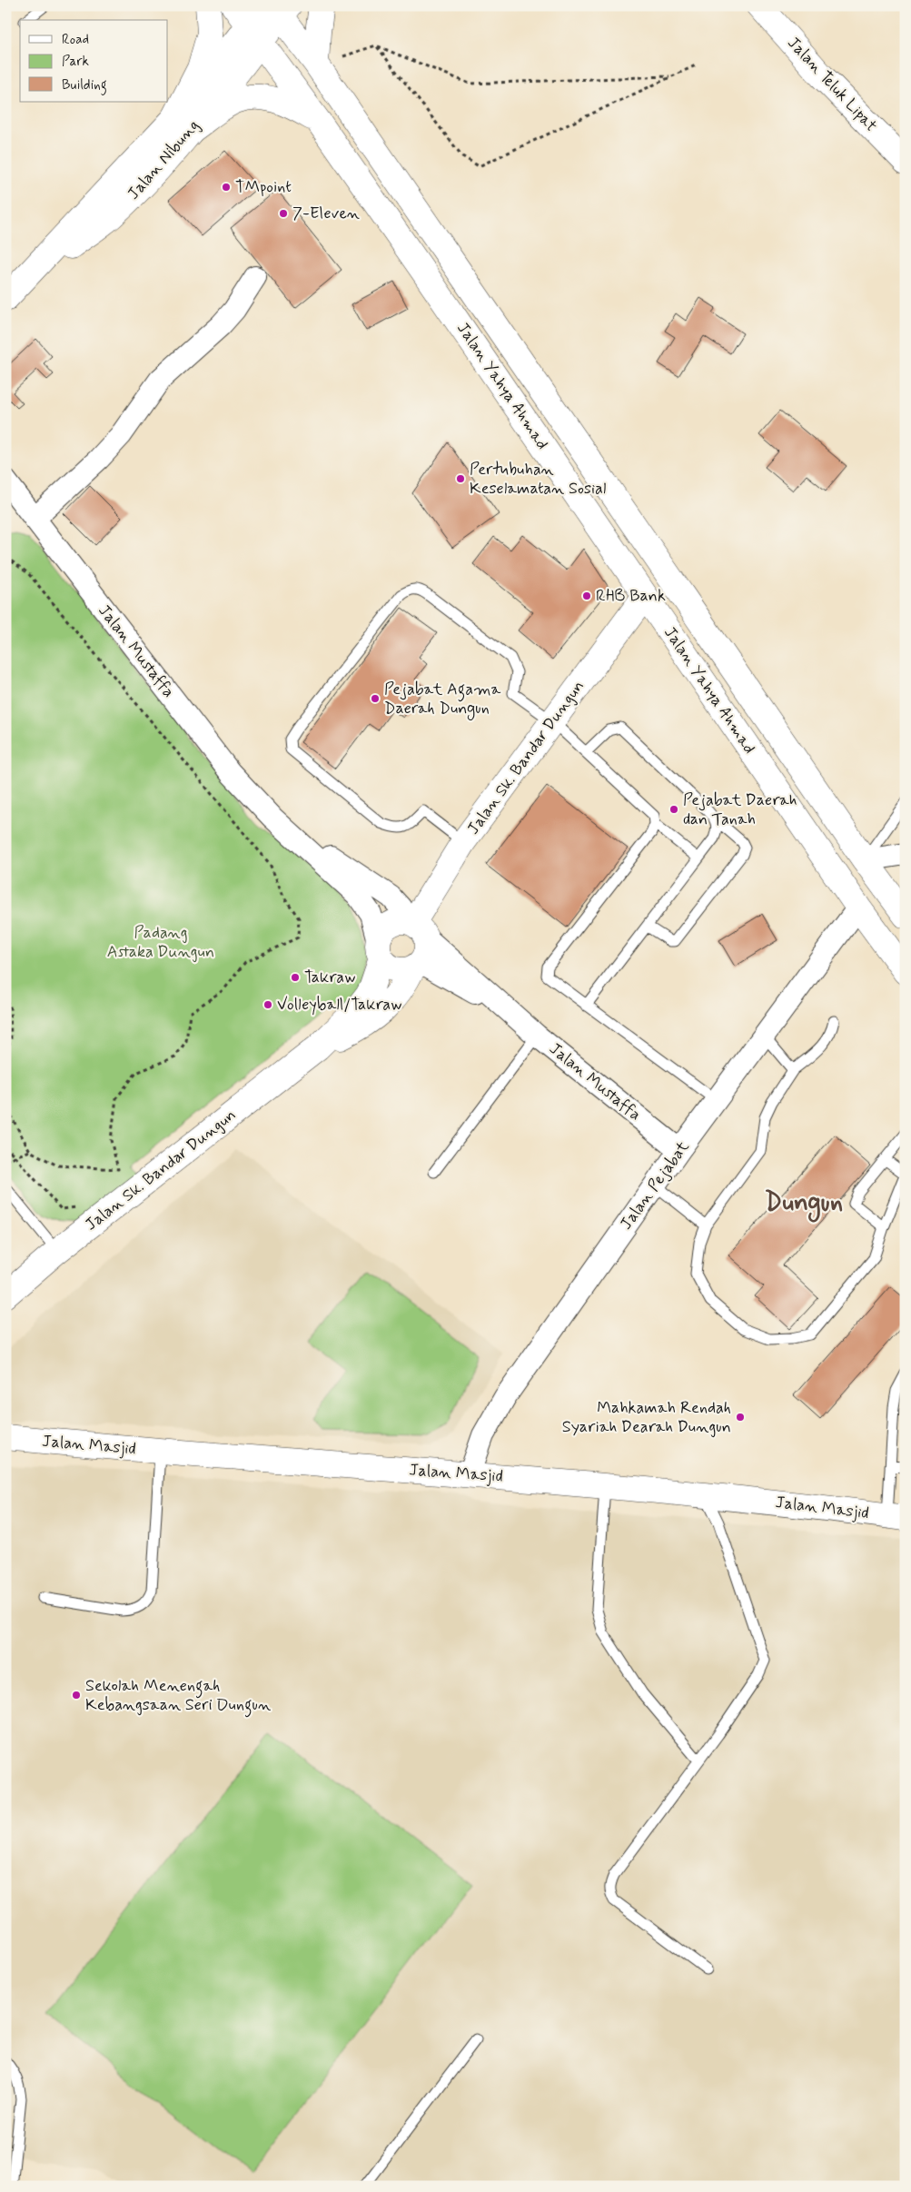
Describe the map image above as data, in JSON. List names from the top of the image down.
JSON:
{
  "streets": {
    "main road": [
      "Jalan Teluk Lipat",
      "Jalan Nibung",
      "Jalan Yahya Ahmad",
      "Jalan Sk. Bandar Dungun",
      "Jalan Masjid"
    ],
    "street": ["Jalan Mustaffa", "Jalan Pejabat"]
  },
  "crossings": [
    ["Jalan Nibung", "Jalan Yahya Ahmad"],
    ["Jalan Yahya Ahmad", "Jalan Sk. Bandar Dungun"],
    ["Jalan Yahya Ahmad", "Jalan Pejabat"],
    ["Jalan Mustaffa", "Jalan Sk. Bandar Dungun"],
    ["Jalan Mustaffa", "Jalan Pejabat"],
    ["Jalan Pejabat", "Jalan Masjid"]
  ],
  "districts": ["Dungun"],
  "parks": ["Padang Astaka Dungun"],
  "places": [
    "TMpoint",
    "7-Eleven",
    "Pertubuhan Keselamatan Sosial",
    "RHB Bank",
    "Pejabat Agama Daerah Dungun",
    "Pejabat Daerah dan Tanah",
    "Takraw",
    "Volleyball/Takraw",
    "Mahkamah Rendah Syariah Dearah Dungun",
    "Sekolah Menengah Kebangsaan Seri Dungun"
  ],
  "legend": ["Road", "Park", "Building"]
}
